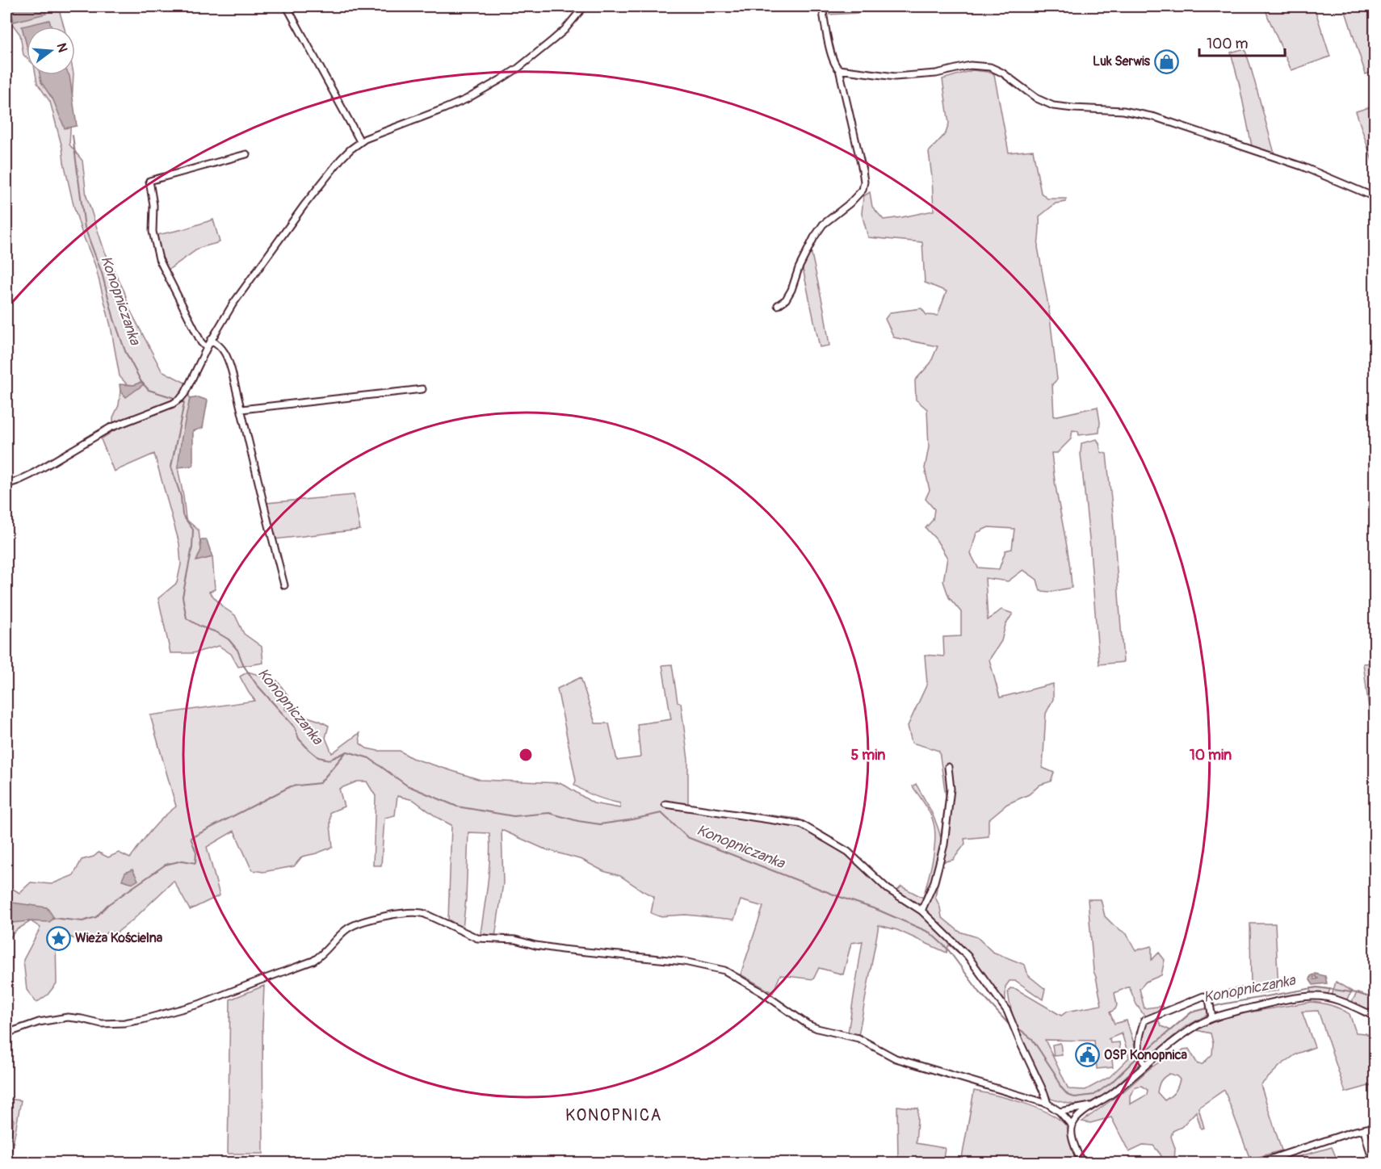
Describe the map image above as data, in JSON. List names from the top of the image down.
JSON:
{
  "districts": ["KONOPNICA"],
  "water": ["Konopniczanka"],
  "places": {
    "shop": ["Luk Serwis"],
    "place": ["Wieża Kościelna"],
    "public building": ["OSP Konopnica"]
  },
  "scale_bar": "100 m",
  "north": "right",
  "rings": ["5 min", "10 min"]
}
